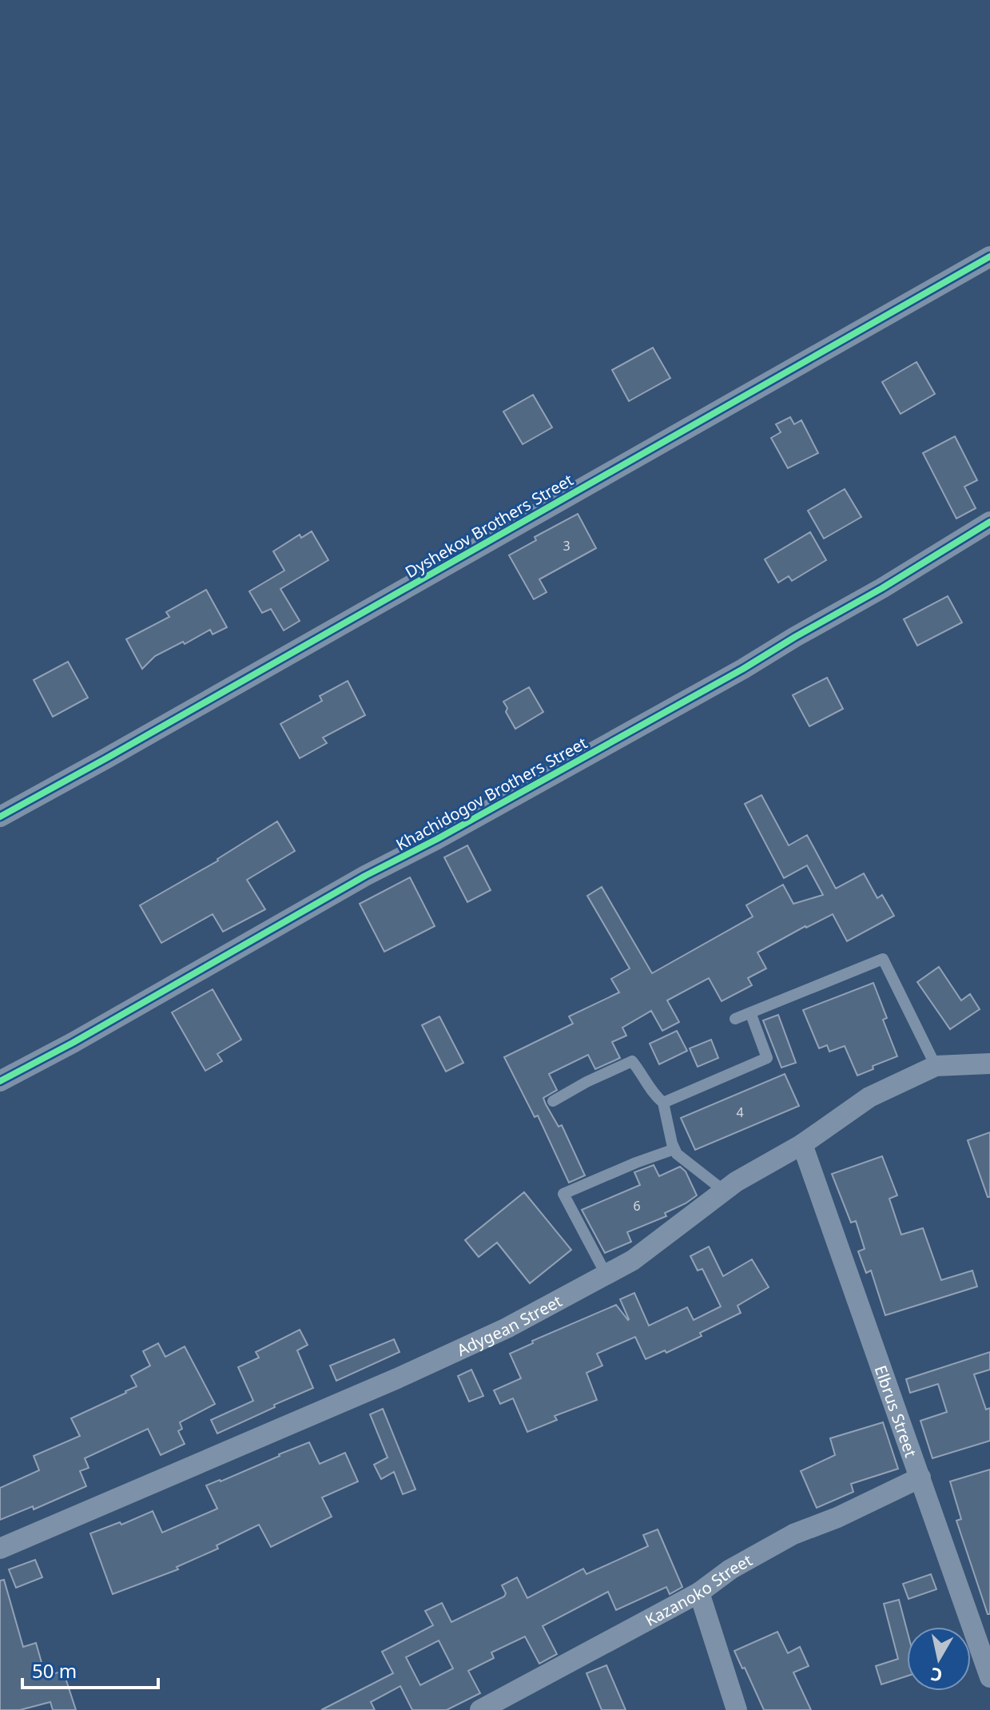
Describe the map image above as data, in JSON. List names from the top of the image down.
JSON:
{
  "streets": {
    "street": [
      "Dyshekov Brothers Street",
      "Khachidogov Brothers Street",
      "Adygean Street",
      "Elbrus Street",
      "Kazanoko Street"
    ]
  },
  "crossings": [
    ["Adygean Street", "Elbrus Street"],
    ["Elbrus Street", "Kazanoko Street"]
  ],
  "house_numbers": ["3", "4", "6"],
  "scale_bar": "50 m",
  "north": "bottom"
}
